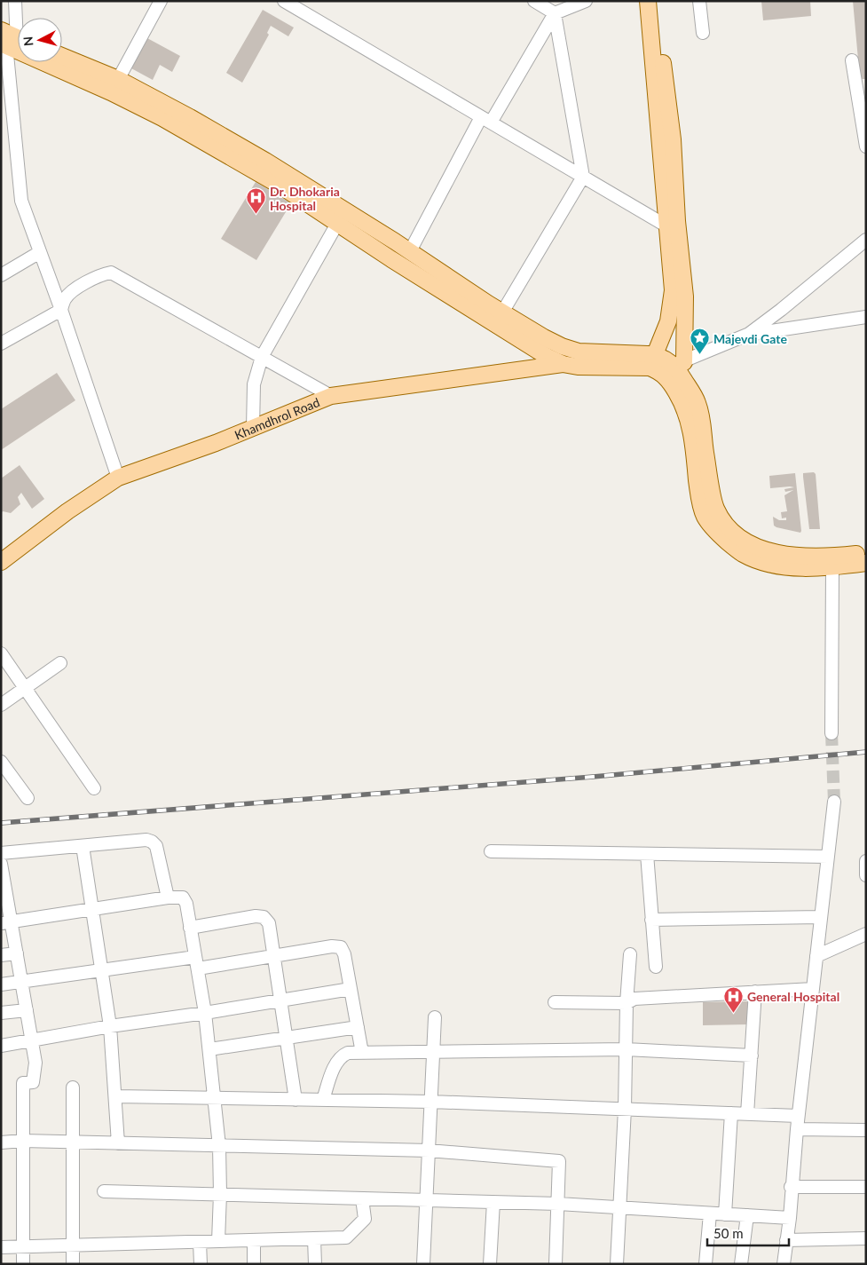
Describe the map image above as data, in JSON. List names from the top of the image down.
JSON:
{
  "streets": {
    "main road": ["Khamdhrol Road"]
  },
  "places": {
    "hospital": ["Dr. Dhokaria Hospital", "General Hospital"],
    "place": ["Majevdi Gate"]
  },
  "scale_bar": "50 m",
  "north": "left"
}
